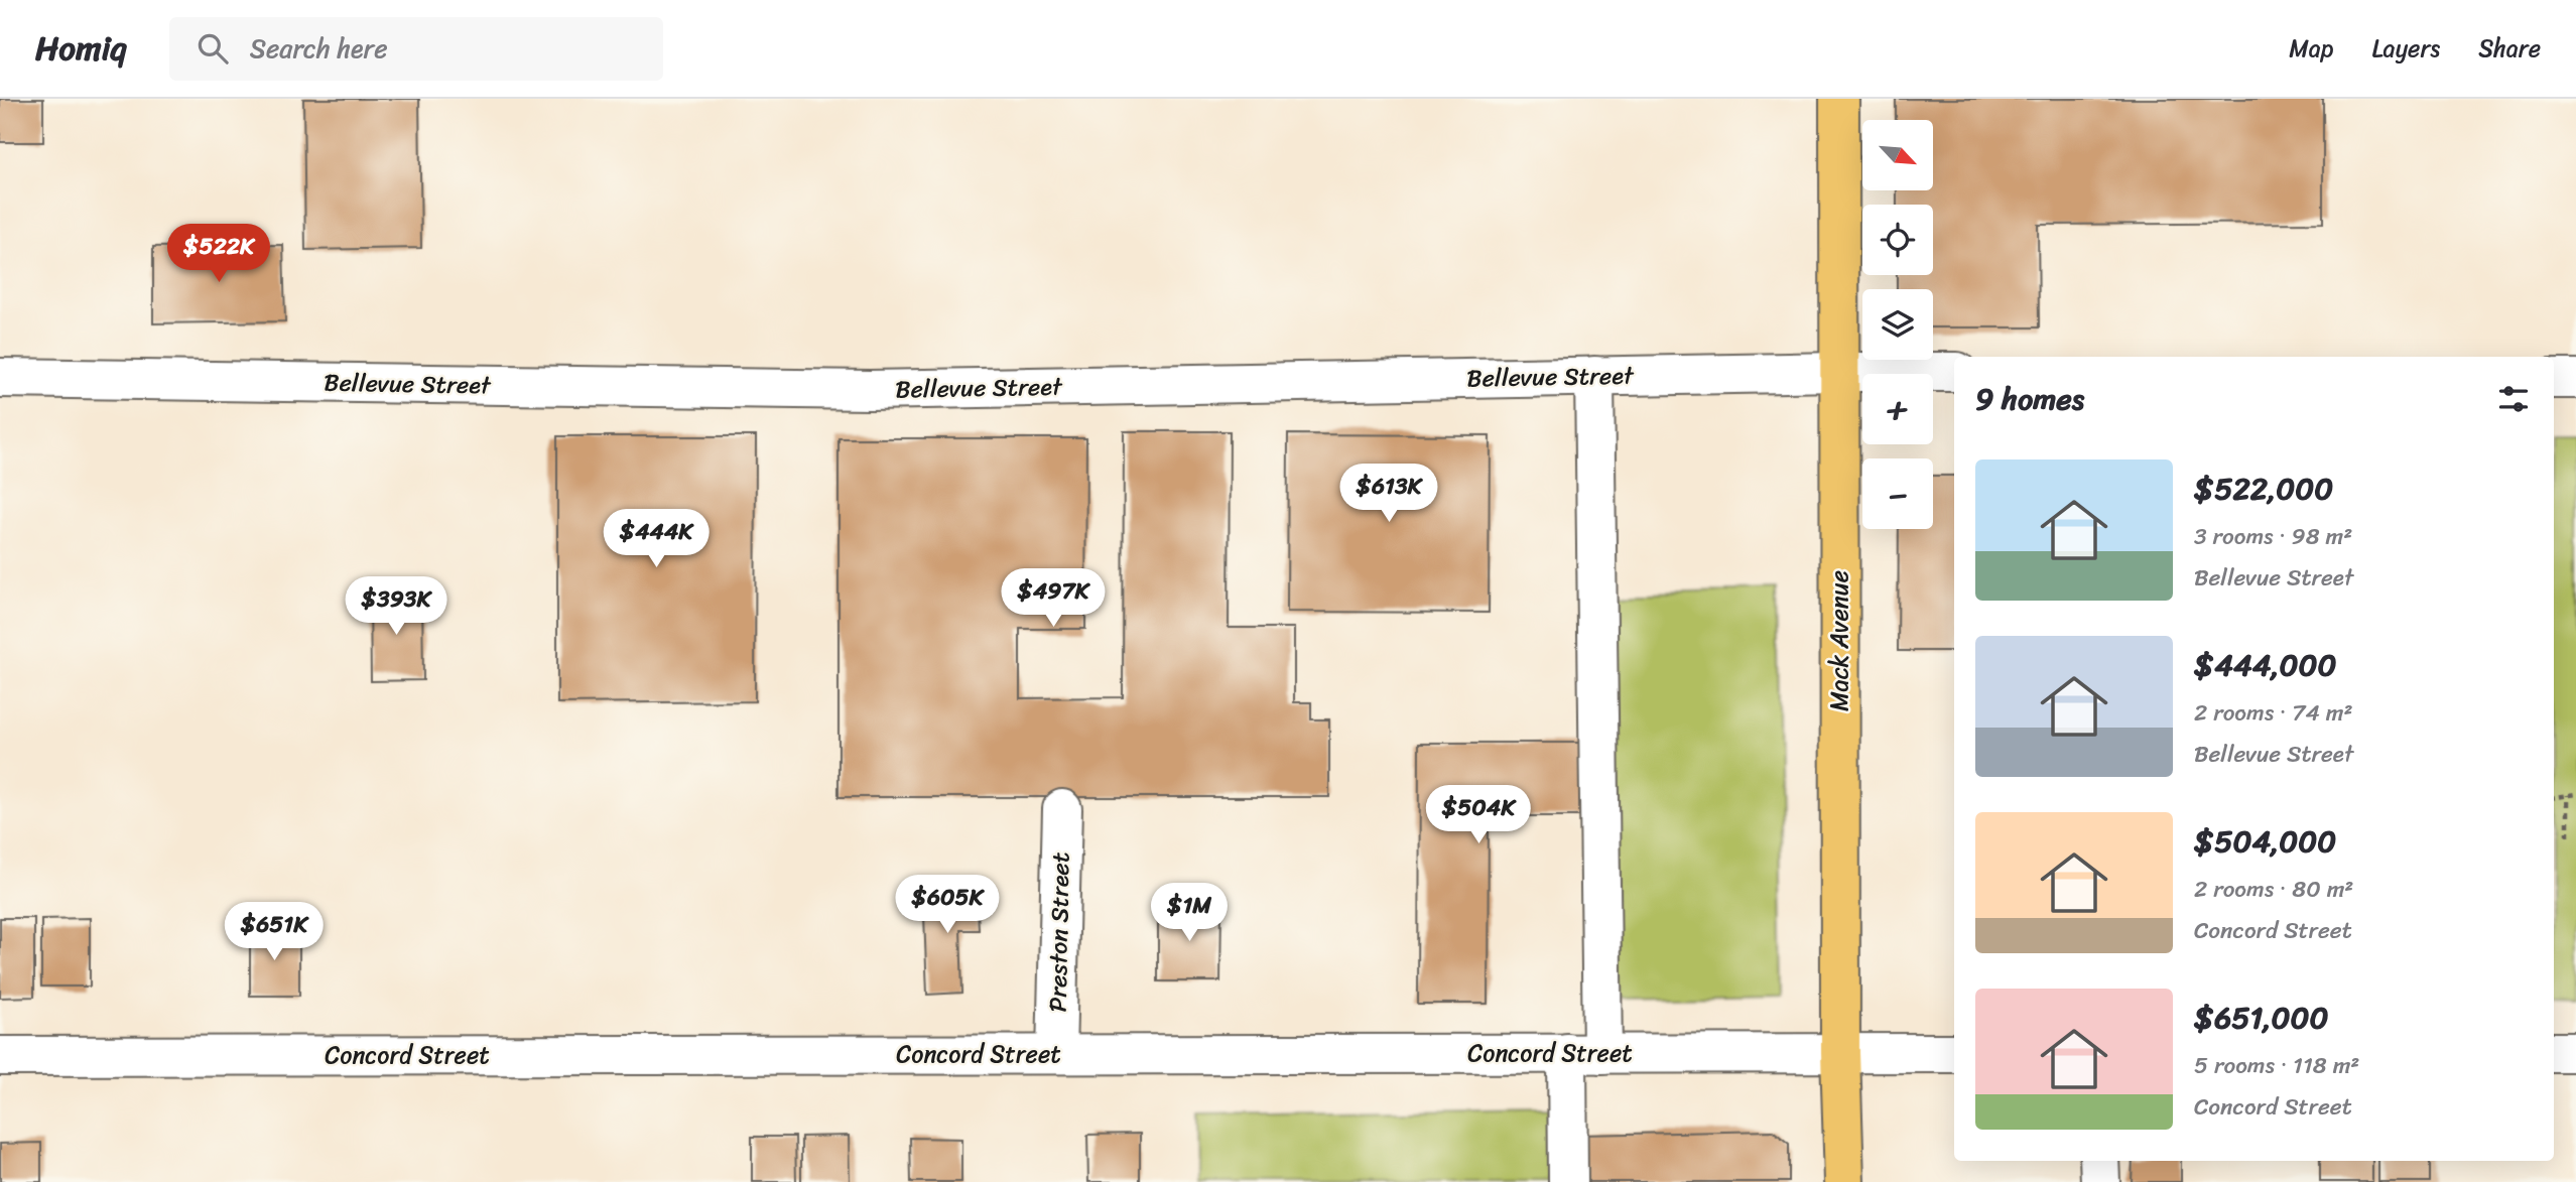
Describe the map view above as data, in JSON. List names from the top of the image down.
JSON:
{
  "streets": {
    "main road": ["Mack Avenue"],
    "street": ["Bellevue Street", "Preston Street", "Concord Street"]
  },
  "crossings": [
    ["Bellevue Street", "Mack Avenue"],
    ["Mack Avenue", "Concord Street"],
    ["Preston Street", "Concord Street"]
  ],
  "north": "bottom right",
  "page": {
    "header": "Homiq",
    "search": "Search here",
    "nav": ["Map", "Layers", "Share"],
    "map_buttons": ["+", "−"],
    "price": [
      "$522K",
      "$613K",
      "$444K",
      "$497K",
      "$393K",
      "$504K",
      "$605K",
      "$1M",
      "$651K"
    ],
    "heading": "9 homes",
    "list": [
      {
        "name": "$522,000",
        "note": "3 rooms · 98 m² · Bellevue Street"
      },
      {
        "name": "$444,000",
        "note": "2 rooms · 74 m² · Bellevue Street"
      },
      {
        "name": "$504,000",
        "note": "2 rooms · 80 m² · Concord Street"
      },
      {
        "name": "$651,000",
        "note": "5 rooms · 118 m² · Concord Street"
      }
    ]
  }
}
